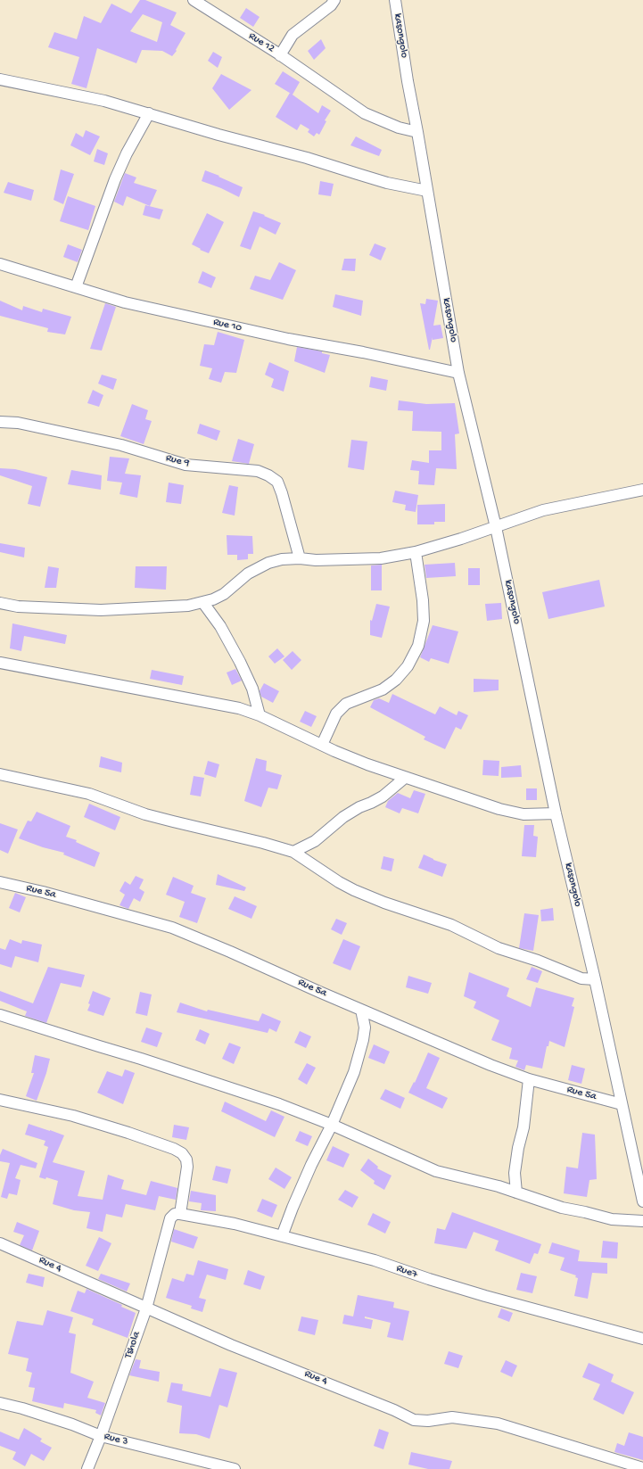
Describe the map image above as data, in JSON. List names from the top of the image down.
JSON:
{
  "streets": {
    "street": [
      "kasongolo",
      "Rue 12",
      "Rue 10",
      "Rue 9",
      "Rue 5a",
      "Rue 4",
      "Rue7",
      "Tshola",
      "Rue 3"
    ]
  },
  "crossings": [
    ["kasongolo", "Rue 10"],
    ["kasongolo", "Rue 5a"],
    ["Rue 4", "Tshola"],
    ["Rue7", "Tshola"],
    ["Tshola", "Rue 3"]
  ]
}
